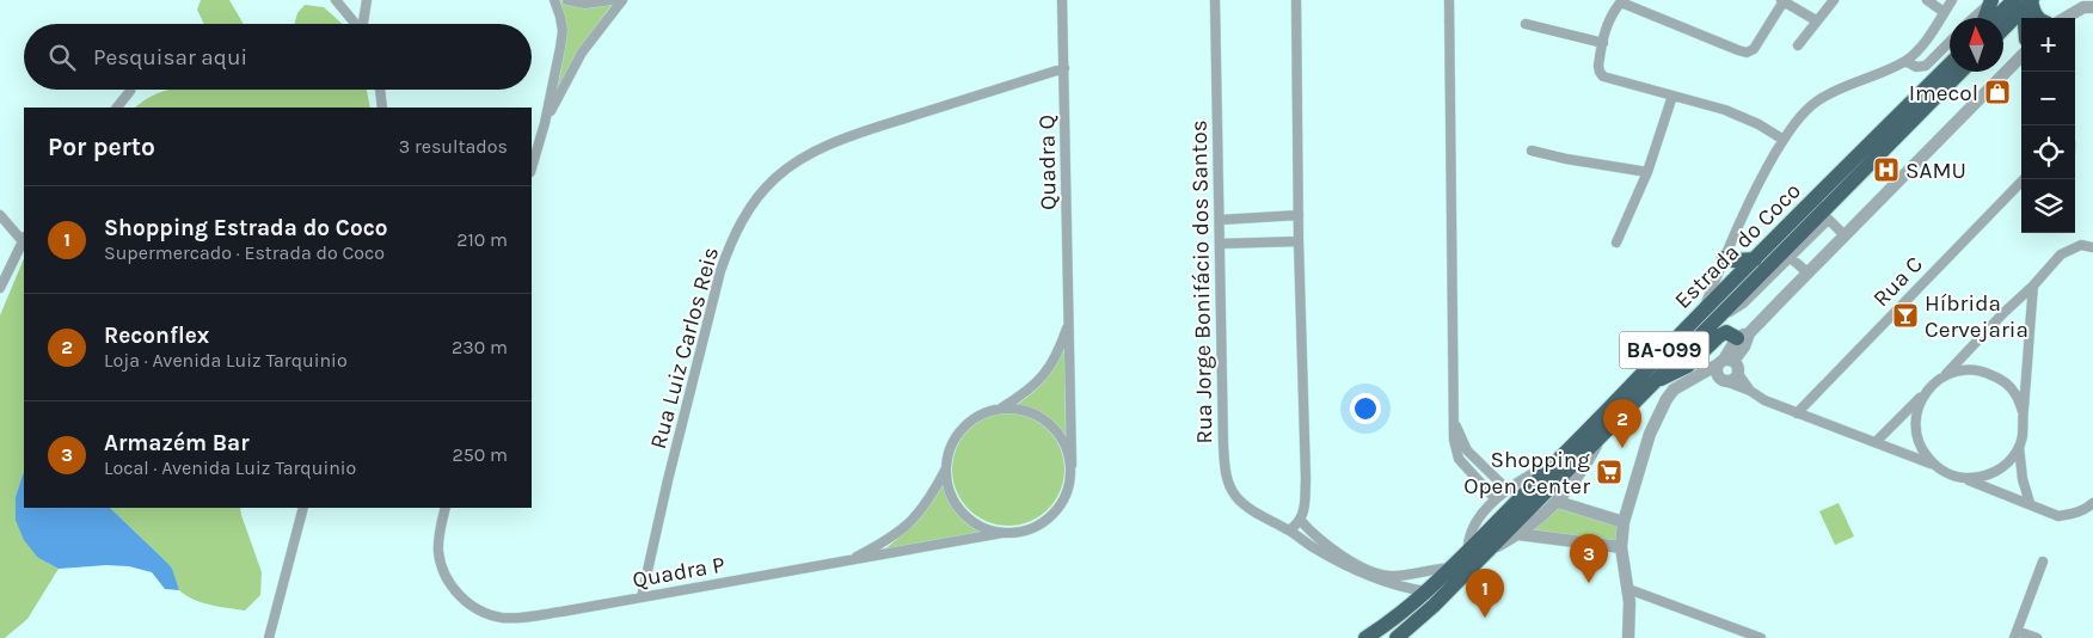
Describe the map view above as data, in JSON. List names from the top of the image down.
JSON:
{
  "streets": {
    "highway": ["Estrada do Coco", "BA-099"],
    "street": [
      "Quadra Q",
      "Rua C",
      "Rua Jorge Bonifácio dos Santos",
      "Rua Luiz Carlos Reis",
      "Quadra P"
    ]
  },
  "crossings": [
    ["Quadra Q", "Rua Luiz Carlos Reis"],
    ["Rua Luiz Carlos Reis", "Quadra P"]
  ],
  "places": {
    "shop": ["Imecol"],
    "hospital": ["SAMU"],
    "bar": ["Híbrida Cervejaria"],
    "supermarket": ["Shopping Open Center"]
  },
  "north": "top",
  "page": {
    "map_buttons": ["+", "−"],
    "search": "Pesquisar aqui",
    "heading": ["Por perto", "3 resultados"],
    "list": [
      {
        "mark": "1",
        "name": "Shopping Estrada do Coco",
        "note": "Supermercado · Estrada do Coco",
        "value": "210 m"
      },
      {
        "mark": "2",
        "name": "Reconflex",
        "note": "Loja · Avenida Luiz Tarquinio",
        "value": "230 m"
      },
      {
        "mark": "3",
        "name": "Armazém Bar",
        "note": "Local · Avenida Luiz Tarquinio",
        "value": "250 m"
      }
    ],
    "pins": ["2", "3", "1"]
  }
}
